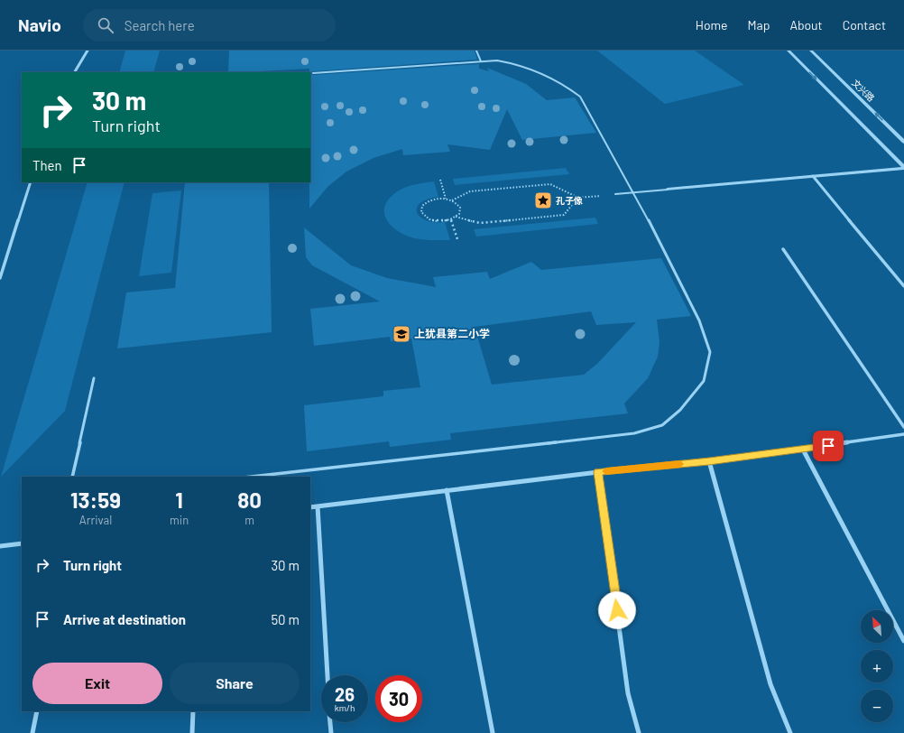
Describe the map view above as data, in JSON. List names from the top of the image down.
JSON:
{
  "streets": {
    "street": ["文兴路"]
  },
  "places": {
    "place": ["孔子像"],
    "school or university": ["上犹县第二小学"]
  },
  "north": "top left",
  "page": {
    "header": "Navio",
    "search": "Search here",
    "nav": [
      "Home",
      "Map",
      "About",
      "Contact"
    ],
    "turn": ["30 m", "Turn right"],
    "then": "Then",
    "eta": [
      "13:59",
      "Arrival",
      "1",
      "min",
      "80",
      "m"
    ],
    "list": [
      {
        "name": "Turn right",
        "value": "30 m"
      },
      {
        "name": "Arrive at destination",
        "value": "50 m"
      }
    ],
    "map_buttons": ["+", "−"],
    "buttons": ["Exit", "Share"],
    "speed": "26 km/h",
    "limit": "30"
  }
}
